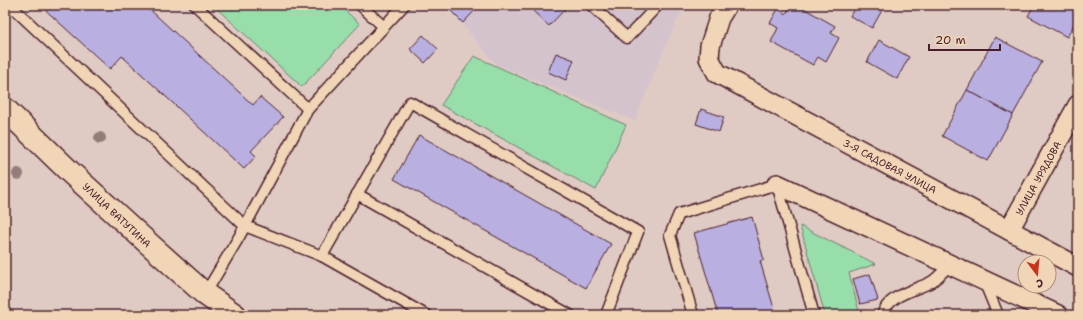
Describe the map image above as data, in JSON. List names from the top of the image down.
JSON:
{
  "streets": {
    "main road": ["УЛИЦА ВАТУТИНА"],
    "street": ["3-Я САДОВАЯ УЛИЦА", "УЛИЦА УРЯДОВА"]
  },
  "crossings": [
    ["3-Я САДОВАЯ УЛИЦА", "УЛИЦА УРЯДОВА"]
  ],
  "scale_bar": "20 m",
  "north": "bottom"
}
